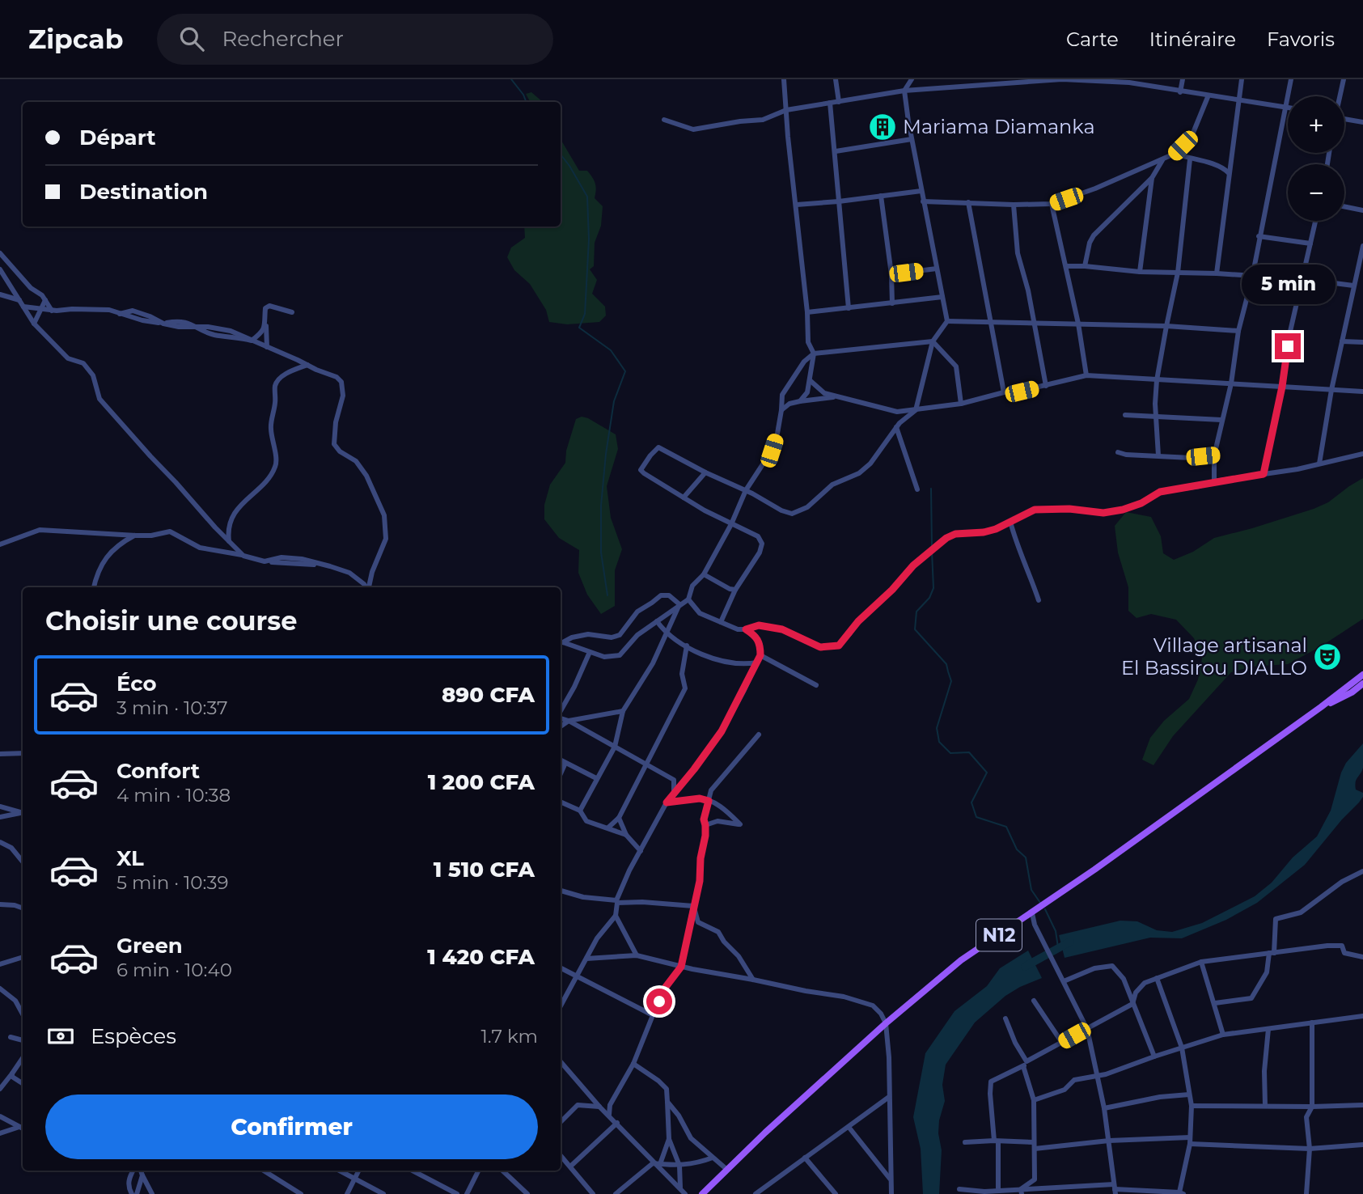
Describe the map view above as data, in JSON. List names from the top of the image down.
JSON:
{
  "streets": {
    "main road": ["N12"]
  },
  "places": {
    "building": ["Mariama Diamanka"],
    "theatre": ["Village artisanal El Bassirou DIALLO"]
  },
  "page": {
    "header": "Zipcab",
    "search": "Rechercher",
    "nav": ["Carte", "Itinéraire", "Favoris"],
    "map_buttons": ["+", "−"],
    "banner": ["Départ", "Destination"],
    "bubble": "5 min",
    "heading": "Choisir une course",
    "list": [
      {
        "name": "Éco",
        "note": "3 min · 10:37",
        "value": "890 CFA"
      },
      {
        "name": "Confort",
        "note": "4 min · 10:38",
        "value": "1 200 CFA"
      },
      {
        "name": "XL",
        "note": "5 min · 10:39",
        "value": "1 510 CFA"
      },
      {
        "name": "Green",
        "note": "6 min · 10:40",
        "value": "1 420 CFA"
      }
    ],
    "pay": ["Espèces", "1.7 km"],
    "buttons": "Confirmer"
  }
}
